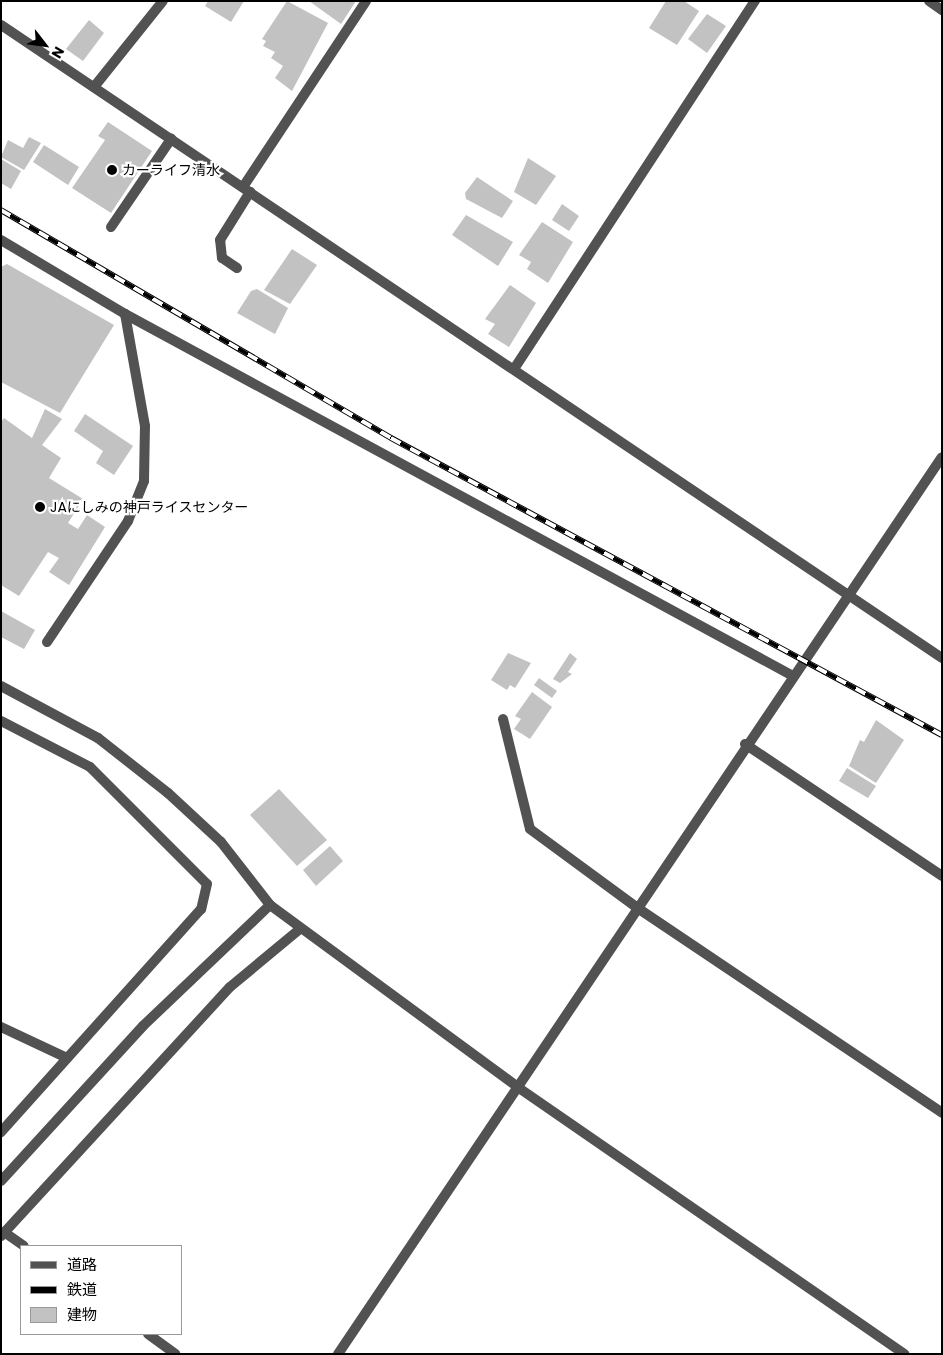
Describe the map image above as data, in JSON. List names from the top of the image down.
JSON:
{
  "places": ["カーライフ清水", "JAにしみの神戸ライスセンター"],
  "legend": ["道路", "鉄道", "建物"],
  "north": "bottom right"
}
